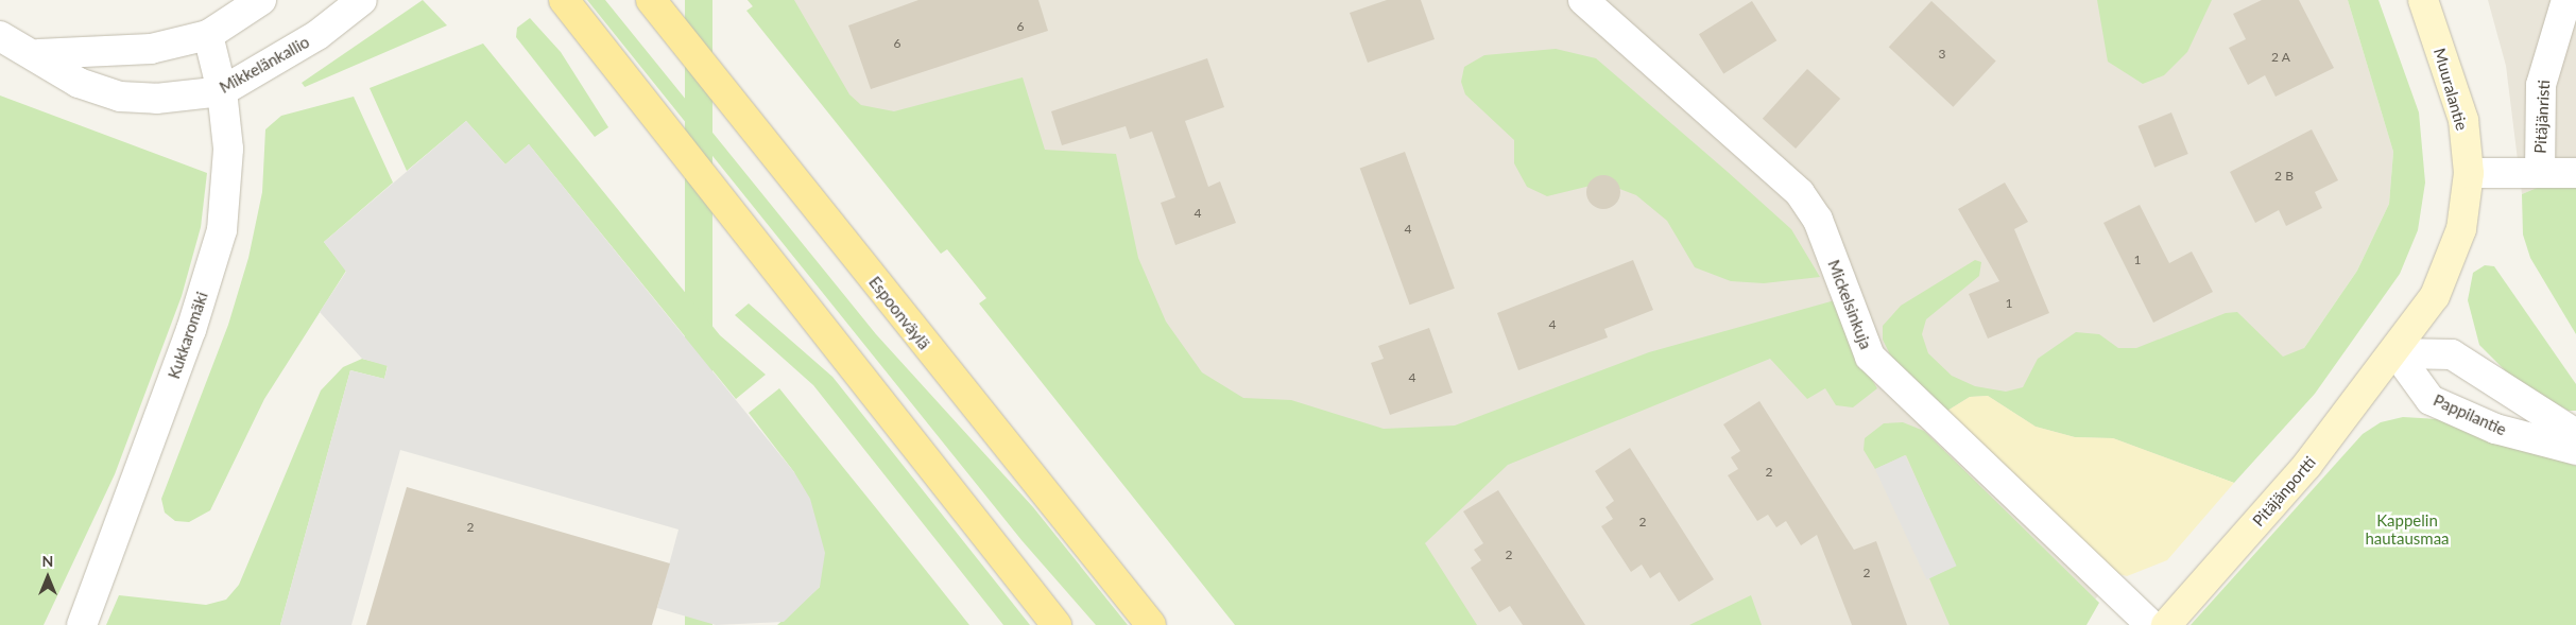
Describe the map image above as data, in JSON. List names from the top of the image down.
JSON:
{
  "streets": {
    "main road": ["Espoonväylä"],
    "street": [
      "Mikkelänkallio",
      "Muuralantie",
      "Pitäjänristi",
      "Mickelsinkuja",
      "Kukkaromäki",
      "Pappilantie",
      "Pitäjänportti"
    ]
  },
  "crossings": [
    ["Mikkelänkallio", "Kukkaromäki"],
    ["Muuralantie", "Pitäjänristi"],
    ["Muuralantie", "Pappilantie"],
    ["Muuralantie", "Pitäjänportti"],
    ["Pappilantie", "Pitäjänportti"]
  ],
  "parks": ["Kappelin hautausmaa"],
  "house_numbers": [
    "6",
    "6",
    "3",
    "2 A",
    "2 B",
    "4",
    "4",
    "1",
    "1",
    "4",
    "4",
    "2",
    "2",
    "2",
    "2",
    "2"
  ],
  "north": "top"
}
